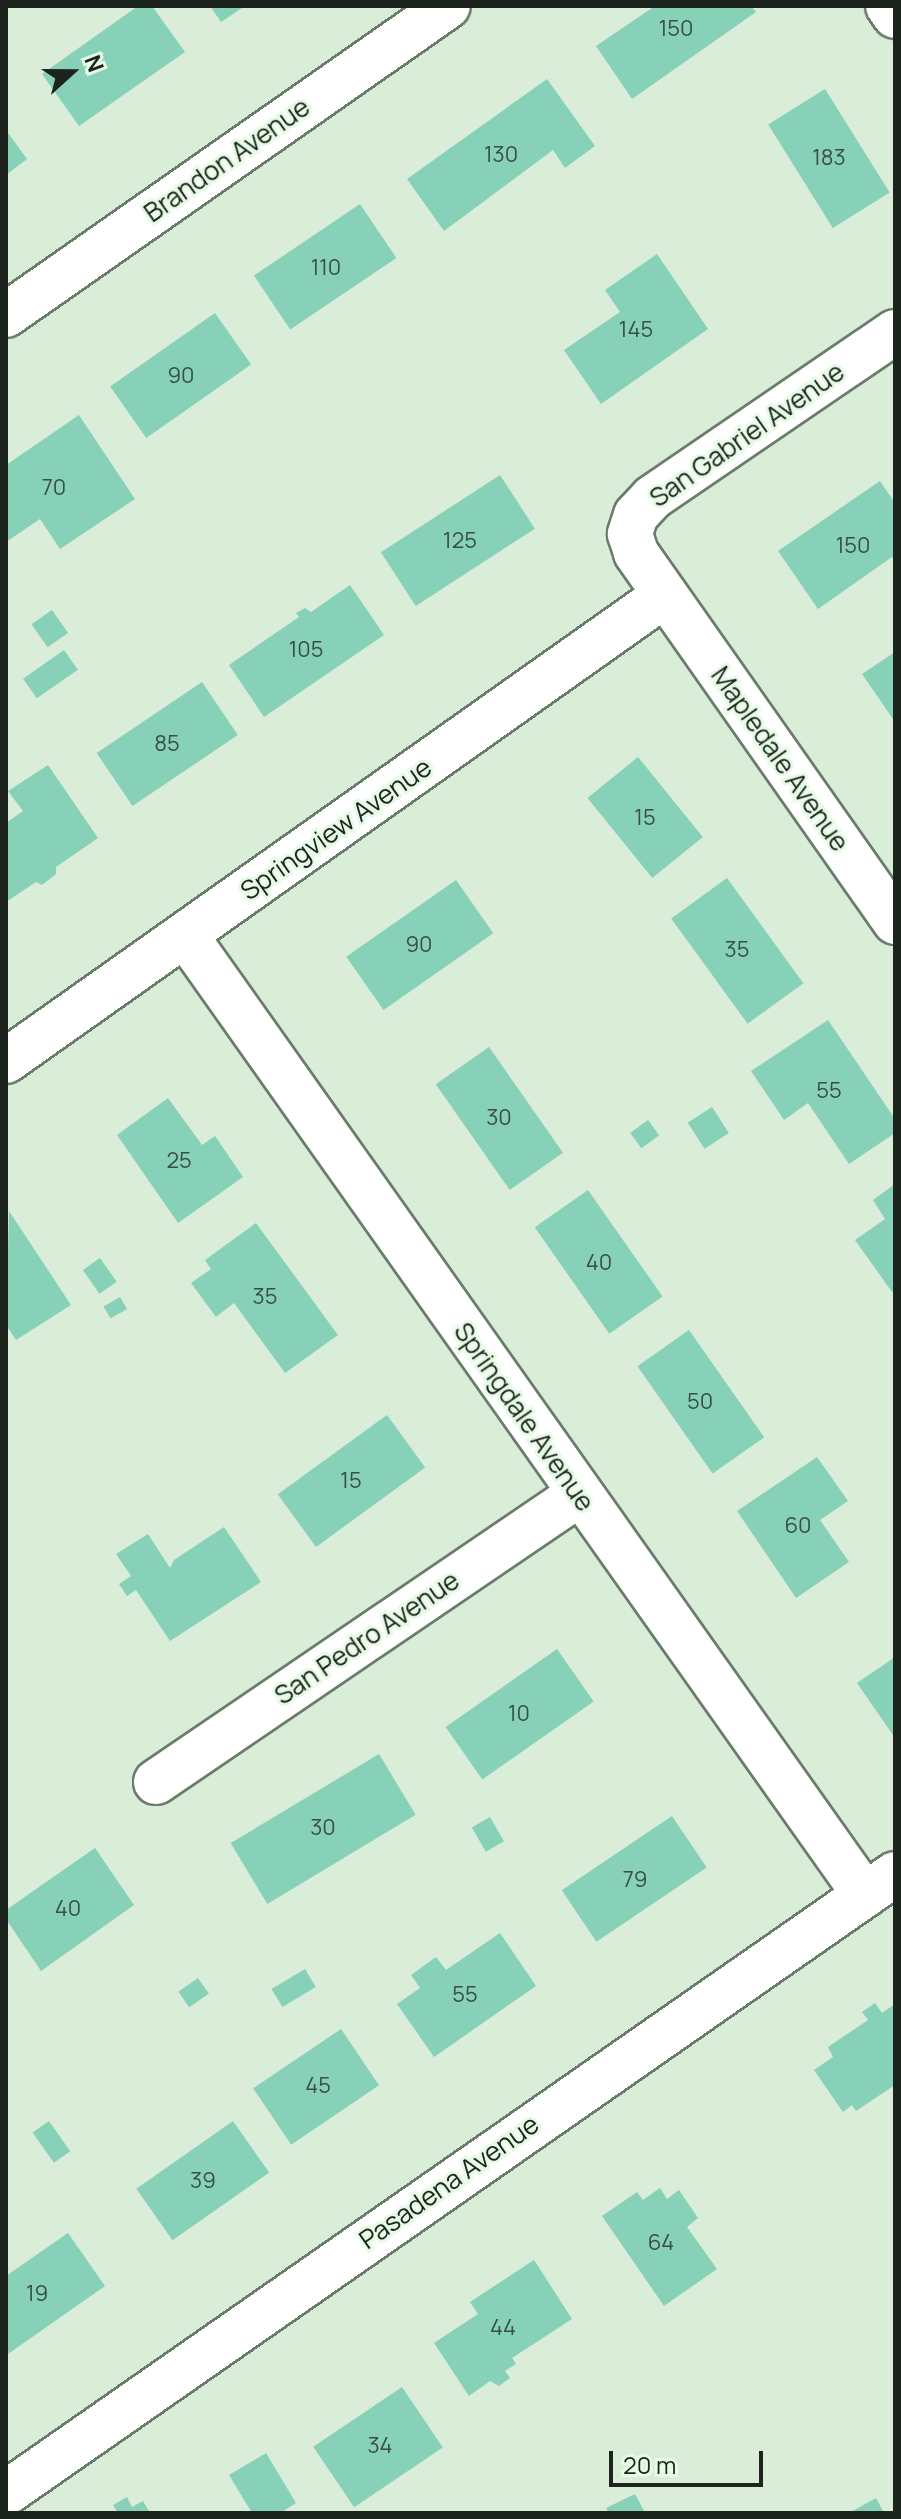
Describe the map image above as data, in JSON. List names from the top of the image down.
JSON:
{
  "streets": {
    "street": [
      "Brandon Avenue",
      "San Gabriel Avenue",
      "Mapledale Avenue",
      "Springview Avenue",
      "Springdale Avenue",
      "San Pedro Avenue",
      "Pasadena Avenue"
    ]
  },
  "crossings": [
    ["San Gabriel Avenue", "Mapledale Avenue"],
    ["San Gabriel Avenue", "Springview Avenue"],
    ["Mapledale Avenue", "Springview Avenue"],
    ["Springview Avenue", "Springdale Avenue"],
    ["Springdale Avenue", "San Pedro Avenue"],
    ["Springdale Avenue", "Pasadena Avenue"]
  ],
  "house_numbers": [
    "150",
    "130",
    "183",
    "110",
    "145",
    "90",
    "70",
    "125",
    "150",
    "105",
    "85",
    "15",
    "90",
    "35",
    "55",
    "30",
    "25",
    "40",
    "35",
    "50",
    "15",
    "60",
    "10",
    "30",
    "79",
    "40",
    "55",
    "45",
    "39",
    "64",
    "19",
    "44",
    "34"
  ],
  "scale_bar": "20 m",
  "north": "right"
}
